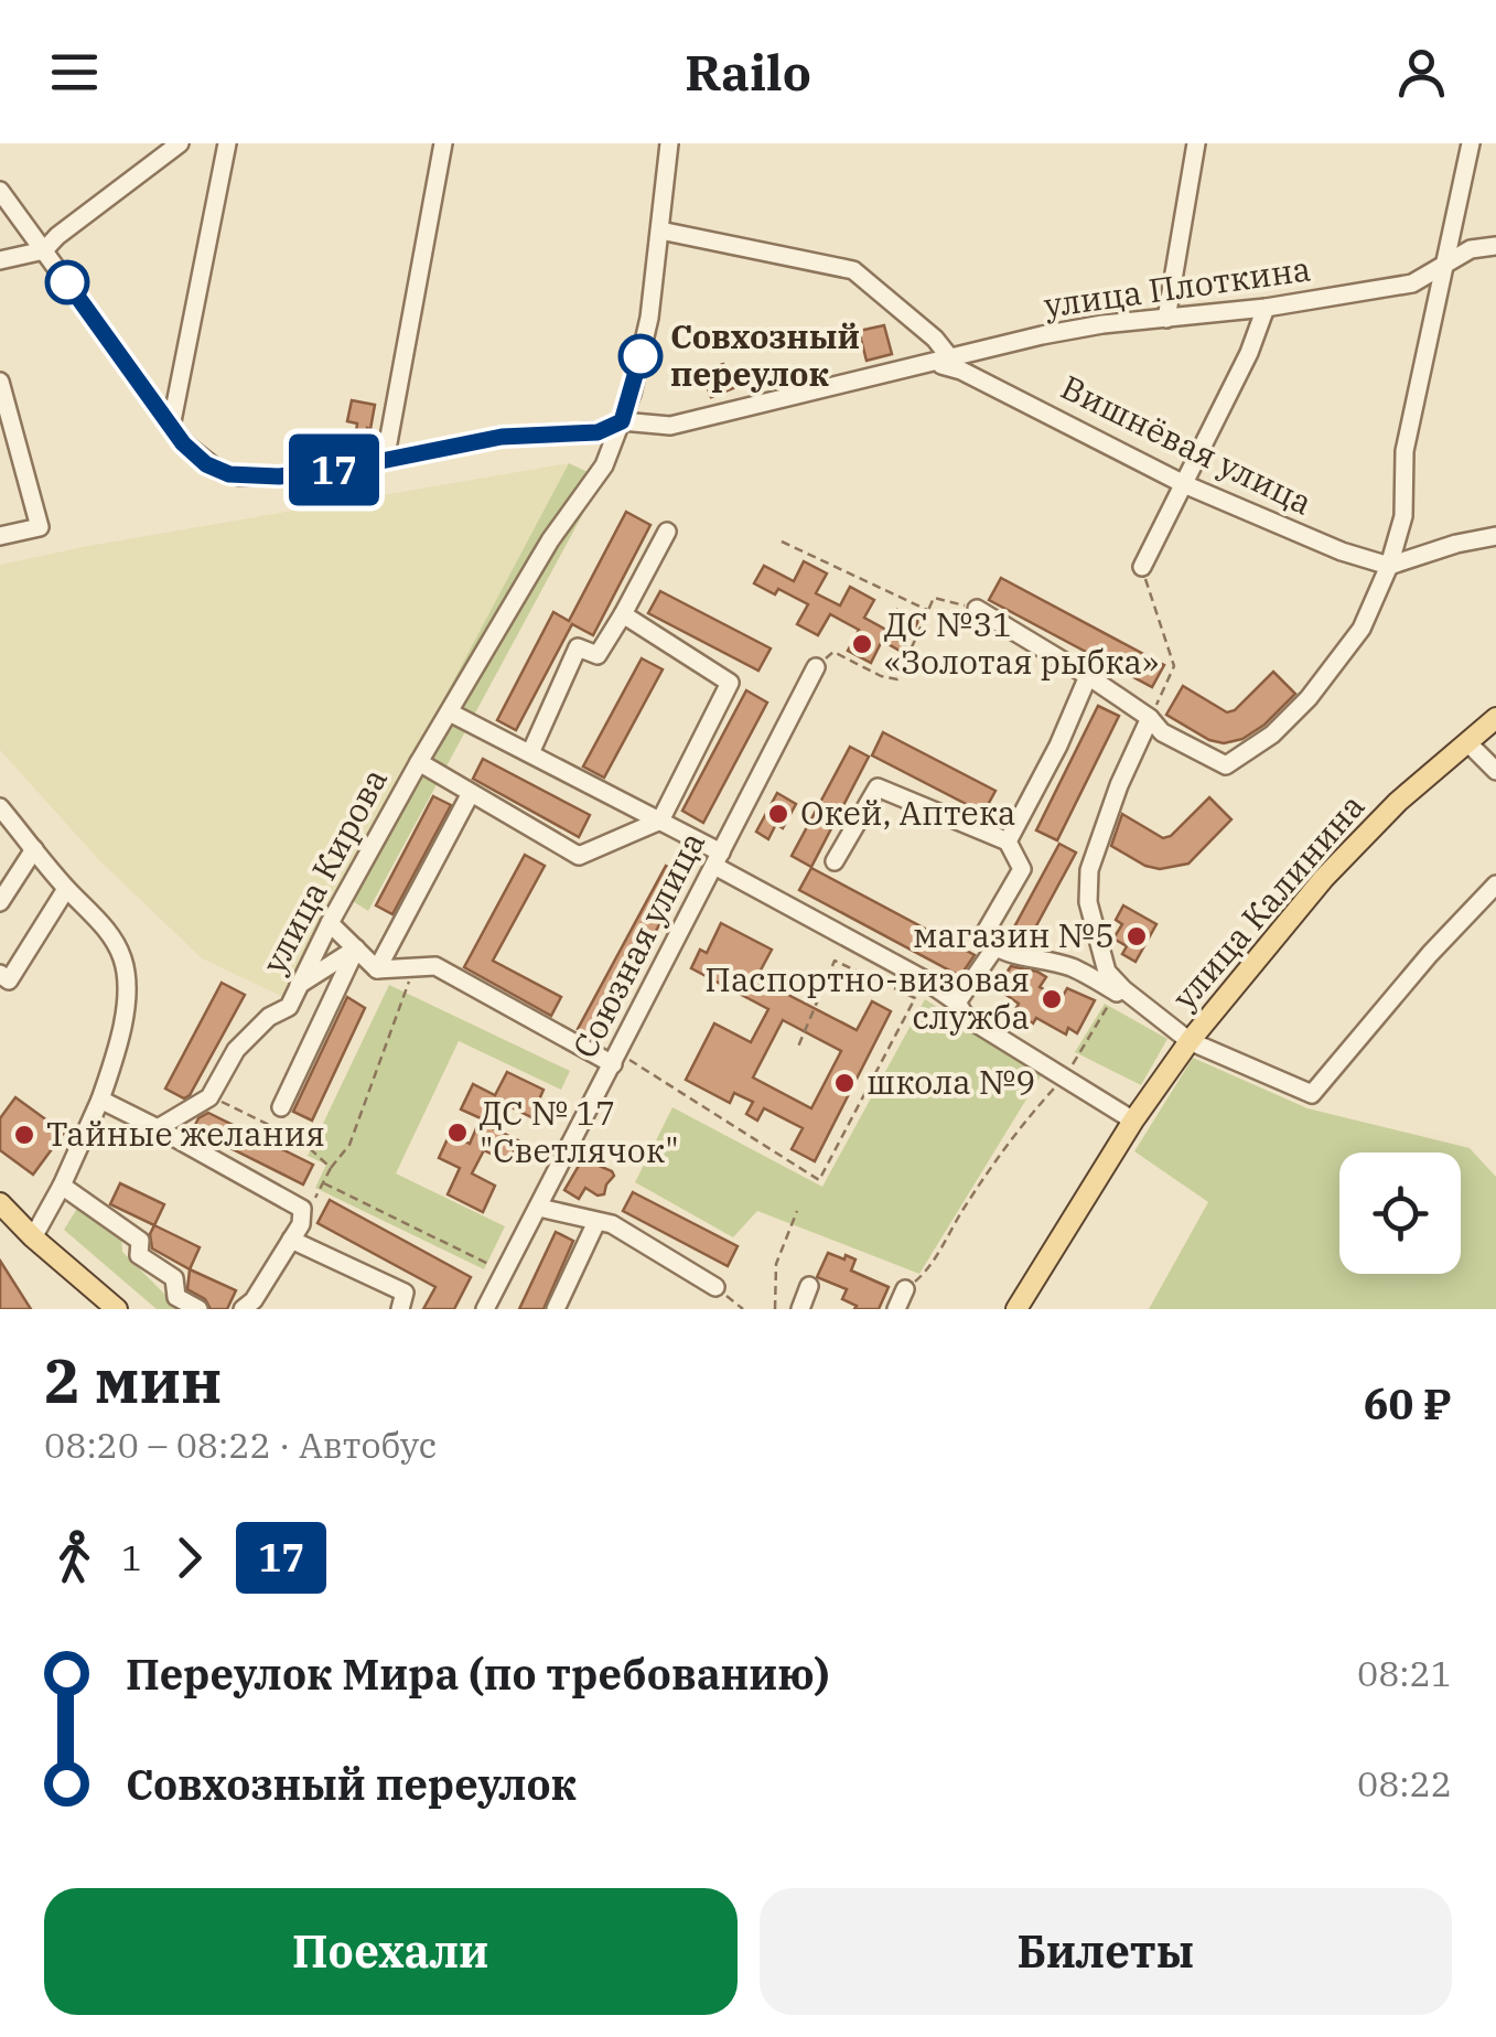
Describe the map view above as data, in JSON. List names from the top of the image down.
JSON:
{
  "streets": {
    "main road": ["улица Калинина"],
    "street": [
      "улица Плоткина",
      "Вишнёвая улица",
      "улица Кирова",
      "Союзная улица"
    ]
  },
  "crossings": [
    ["улица Плоткина", "Вишнёвая улица"],
    ["улица Плоткина", "улица Кирова"]
  ],
  "places": [
    "Совхозный переулок",
    "ДС №31 «Золотая рыбка»",
    "Окей, Аптека",
    "магазин №5",
    "Паспортно-визовая служба",
    "школа №9",
    "ДС № 17 \"Светлячок\"",
    "Тайные желания"
  ],
  "lines": ["bus line 17"],
  "page": {
    "header": "Railo",
    "on_map": "17",
    "heading": ["2 мин", "08:20 – 08:22 · Автобус", "60 ₽"],
    "legs": ["1", "17"],
    "list": [
      {
        "name": "Переулок Мира (по требованию)",
        "value": "08:21"
      },
      {
        "name": "Совхозный переулок",
        "value": "08:22"
      }
    ],
    "buttons": ["Поехали", "Билеты"]
  }
}
